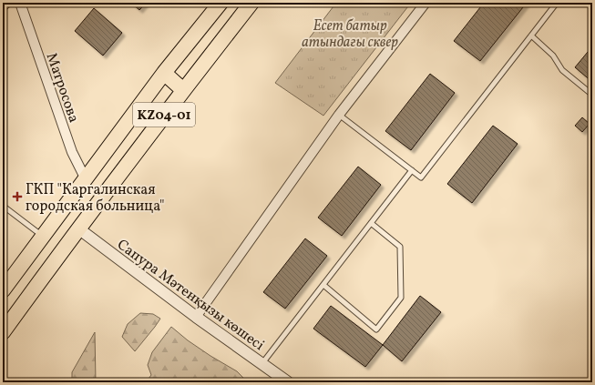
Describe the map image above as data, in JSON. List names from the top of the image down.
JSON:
{
  "streets": {
    "main road": ["KZ04-01"],
    "street": ["Матросова", "Сапура Мәтенқызы көшесі"]
  },
  "crossings": [
    ["Матросова", "KZ04-01"],
    ["KZ04-01", "Сапура Мәтенқызы көшесі"]
  ],
  "parks": ["Есет батыр атындағы сквер"],
  "places": {
    "health": ["ГКП \"Каргалинская городская больница\""]
  }
}
